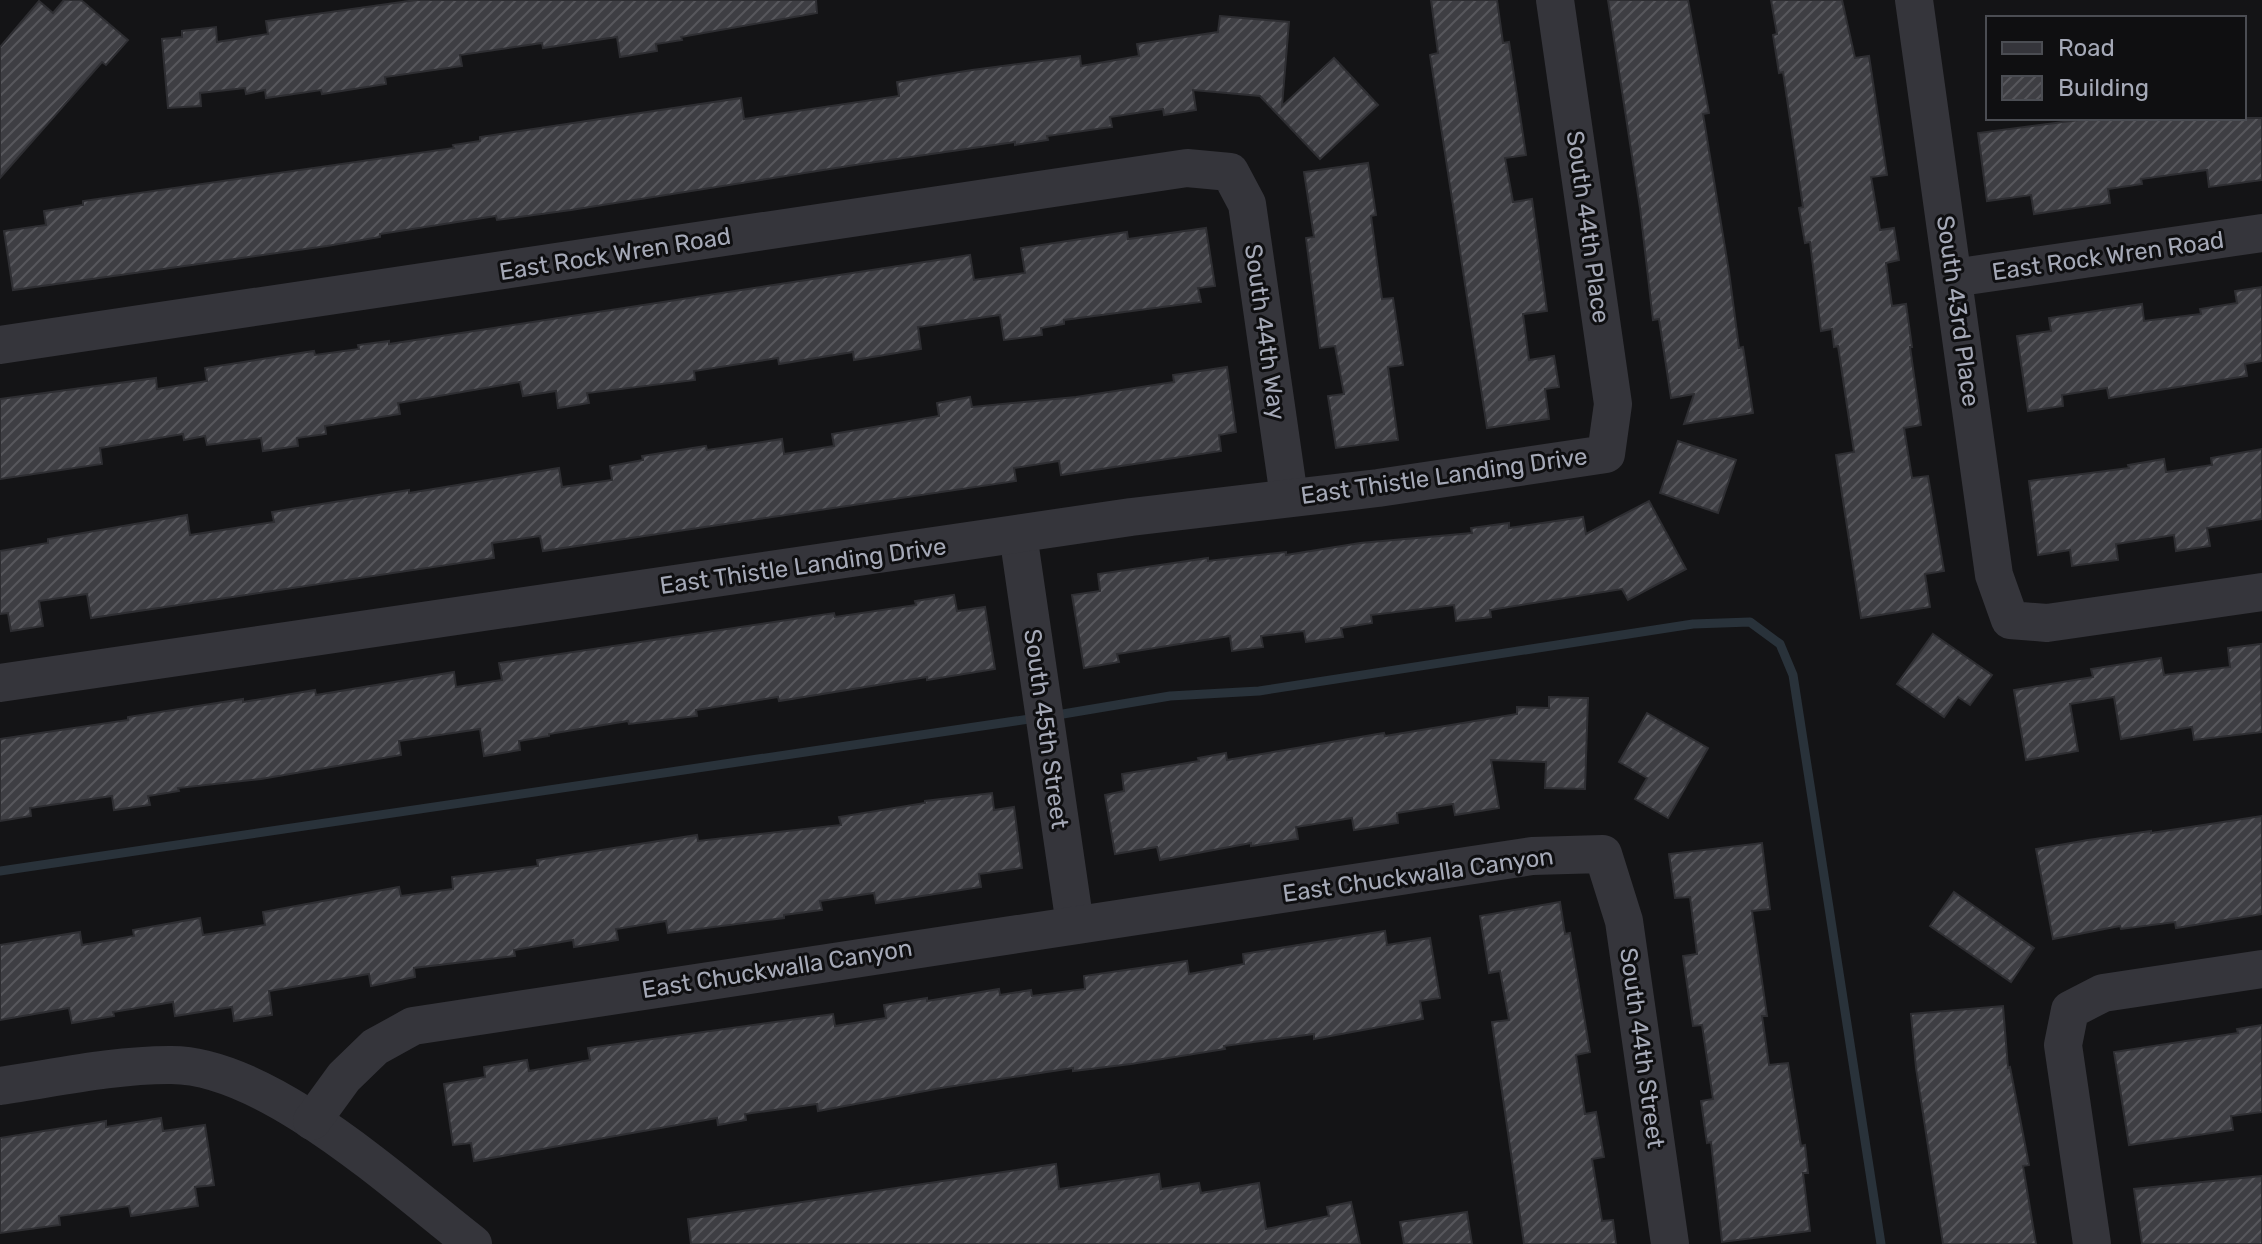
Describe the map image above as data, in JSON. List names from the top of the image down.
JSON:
{
  "streets": {
    "street": [
      "South 44th Place",
      "East Rock Wren Road",
      "South 43rd Place",
      "South 44th Way",
      "East Thistle Landing Drive",
      "South 45th Street",
      "East Chuckwalla Canyon",
      "South 44th Street"
    ]
  },
  "crossings": [
    ["South 44th Place", "East Thistle Landing Drive"],
    ["East Rock Wren Road", "South 43rd Place"],
    ["East Rock Wren Road", "South 44th Way"],
    ["South 44th Way", "East Thistle Landing Drive"],
    ["East Thistle Landing Drive", "South 45th Street"],
    ["South 45th Street", "East Chuckwalla Canyon"],
    ["East Chuckwalla Canyon", "South 44th Street"]
  ],
  "legend": ["Road", "Building"]
}
